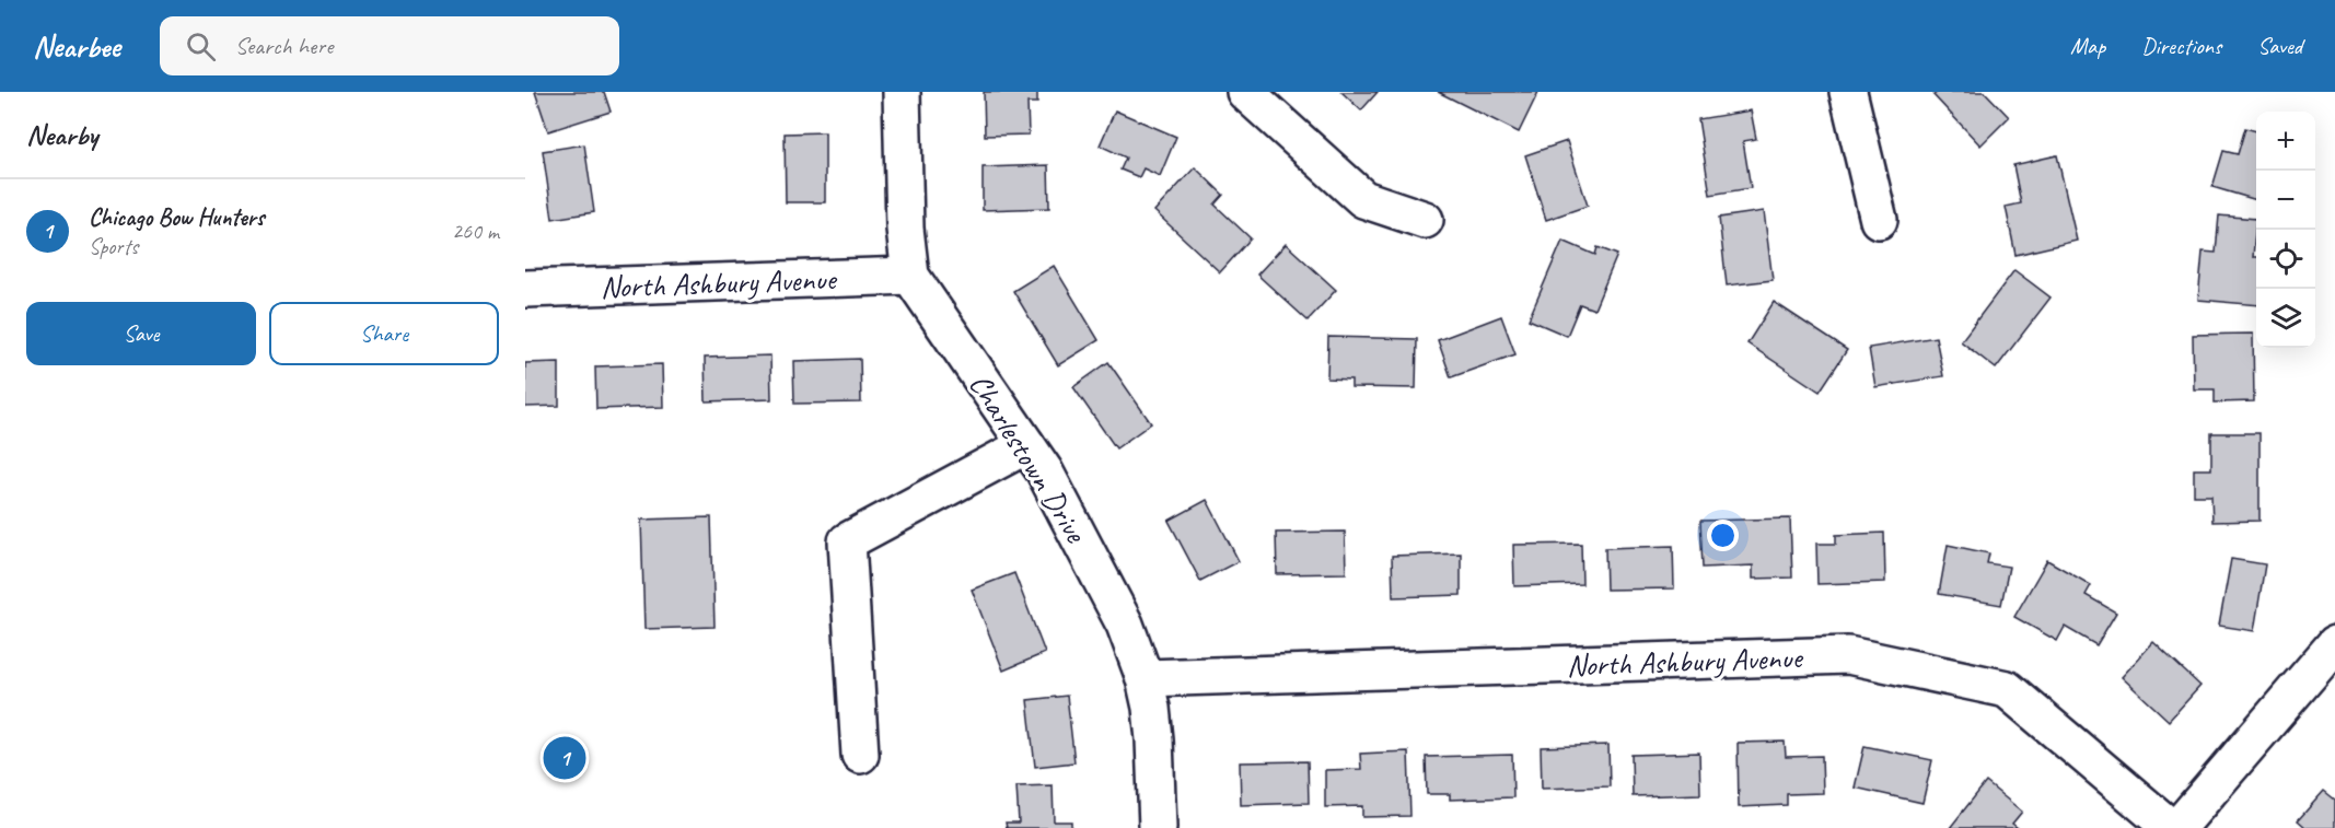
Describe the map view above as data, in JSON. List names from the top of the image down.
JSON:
{
  "streets": {
    "street": ["North Ashbury Avenue", "Charlestown Drive"]
  },
  "crossings": [
    ["North Ashbury Avenue", "Charlestown Drive"]
  ],
  "page": {
    "header": "Nearbee",
    "search": "Search here",
    "nav": ["Map", "Directions", "Saved"],
    "heading": "Nearby",
    "map_buttons": ["+", "−"],
    "list": [
      {
        "mark": "1",
        "name": "Chicago Bow Hunters",
        "note": "Sports",
        "value": "260 m"
      }
    ],
    "buttons": ["Save", "Share"],
    "pins": "1"
  }
}
